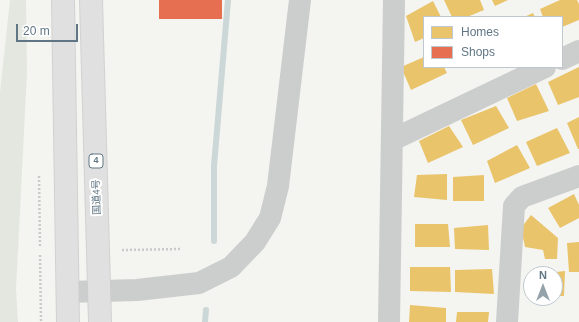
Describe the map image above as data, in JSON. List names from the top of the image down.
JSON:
{
  "streets": {
    "highway": ["4", "国道4号"]
  },
  "legend": ["Homes", "Shops"],
  "scale_bar": "20 m",
  "north": "top"
}
